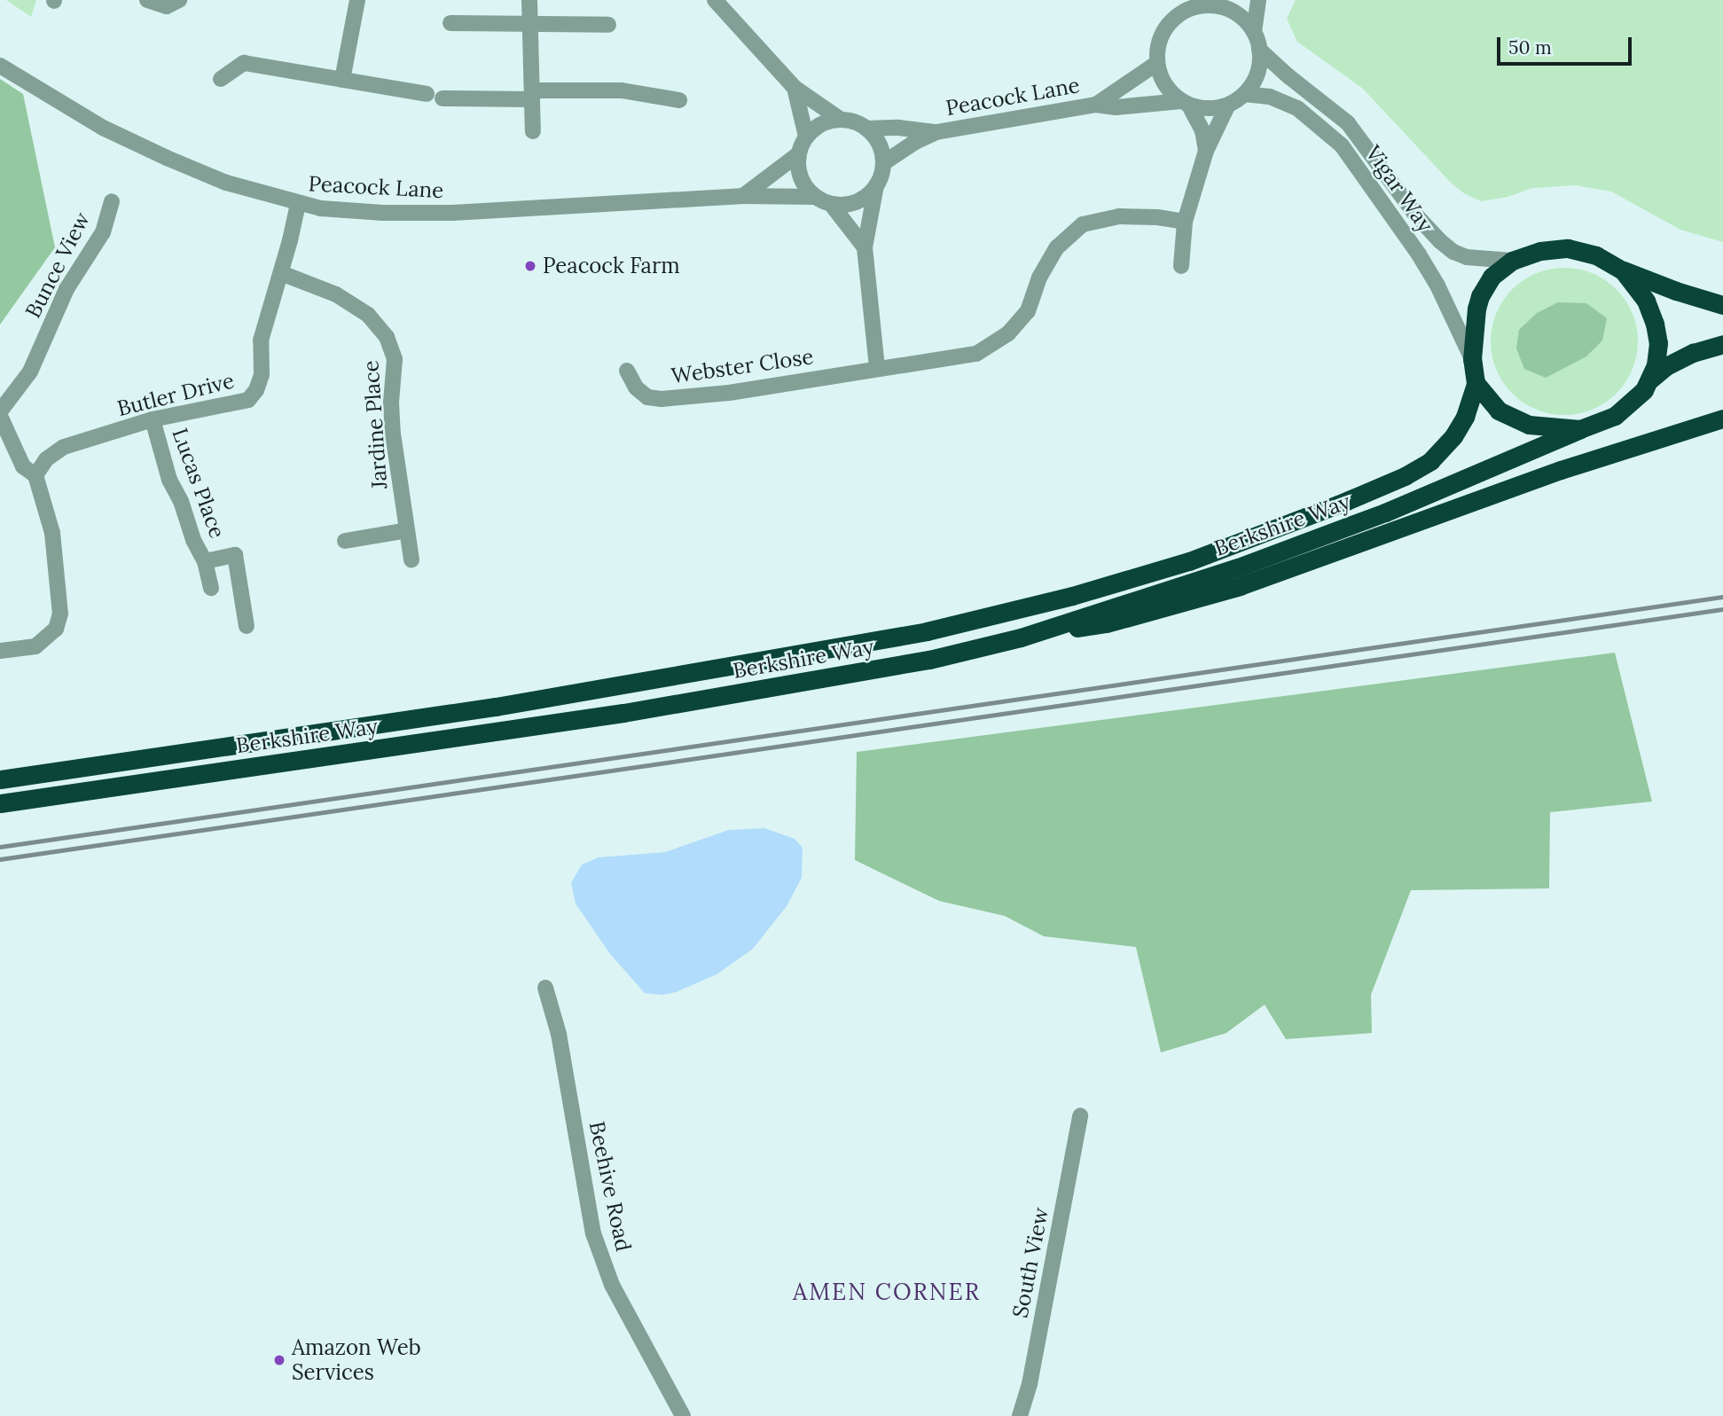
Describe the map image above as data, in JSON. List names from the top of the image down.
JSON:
{
  "streets": {
    "highway": ["Berkshire Way"],
    "street": [
      "Peacock Lane",
      "Vigar Way",
      "Bunce View",
      "Webster Close",
      "Butler Drive",
      "Jardine Place",
      "Lucas Place",
      "Beehive Road",
      "South View"
    ]
  },
  "crossings": [
    ["Peacock Lane", "Vigar Way"],
    ["Peacock Lane", "Butler Drive"],
    ["Vigar Way", "Berkshire Way"],
    ["Bunce View", "Butler Drive"],
    ["Butler Drive", "Jardine Place"],
    ["Butler Drive", "Lucas Place"]
  ],
  "districts": ["AMEN CORNER"],
  "places": ["Peacock Farm", "Amazon Web Services"],
  "scale_bar": "50 m"
}
